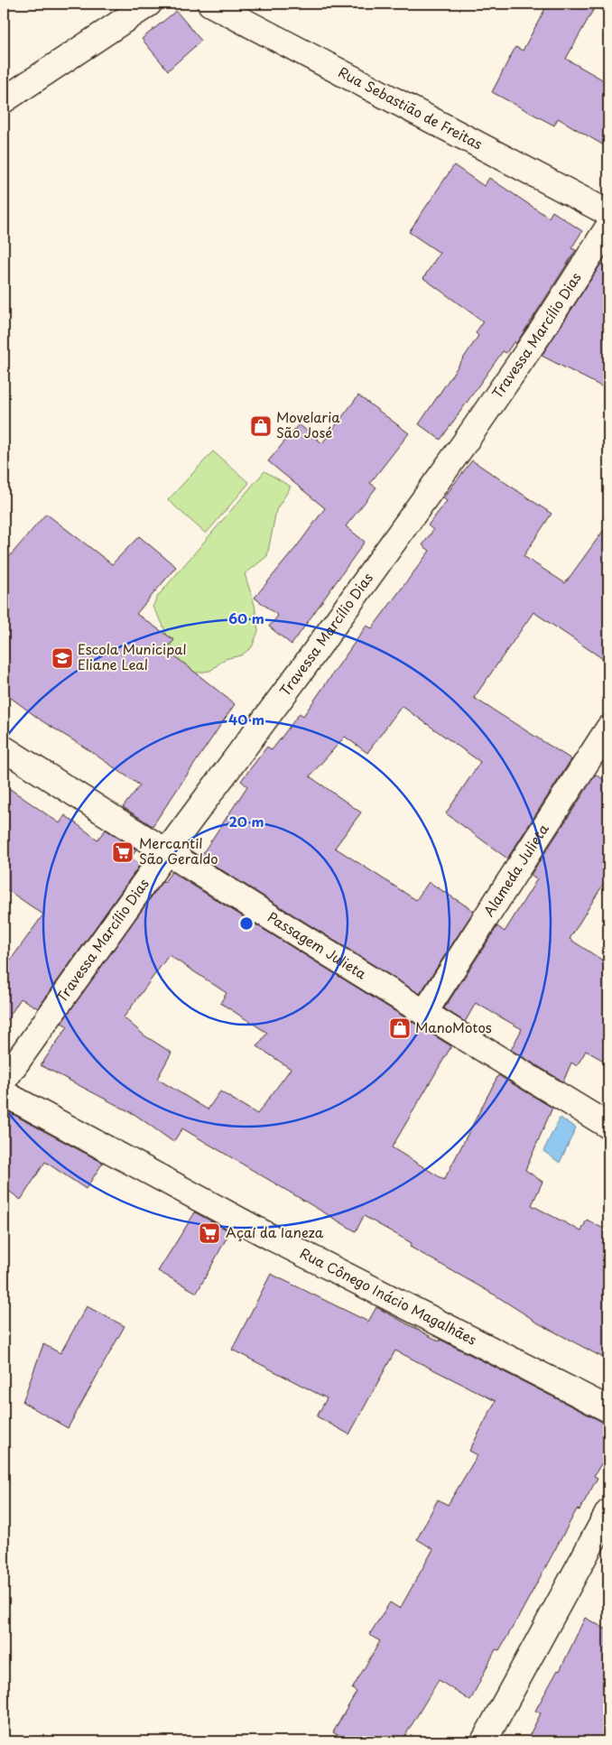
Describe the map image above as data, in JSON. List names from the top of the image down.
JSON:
{
  "streets": {
    "street": [
      "Rua Sebastião de Freitas",
      "Travessa Marcílio Dias",
      "Alameda Julieta",
      "Passagem Julieta",
      "Rua Cônego Inácio Magalhães"
    ]
  },
  "crossings": [
    ["Travessa Marcílio Dias", "Passagem Julieta"],
    ["Alameda Julieta", "Passagem Julieta"]
  ],
  "places": {
    "shop": ["Movelaria São José", "ManoMotos"],
    "school or university": ["Escola Municipal Eliane Leal"],
    "supermarket": ["Mercantil São Geraldo", "Açaí da Ianeza"]
  },
  "rings": ["60 m", "40 m", "20 m"]
}
